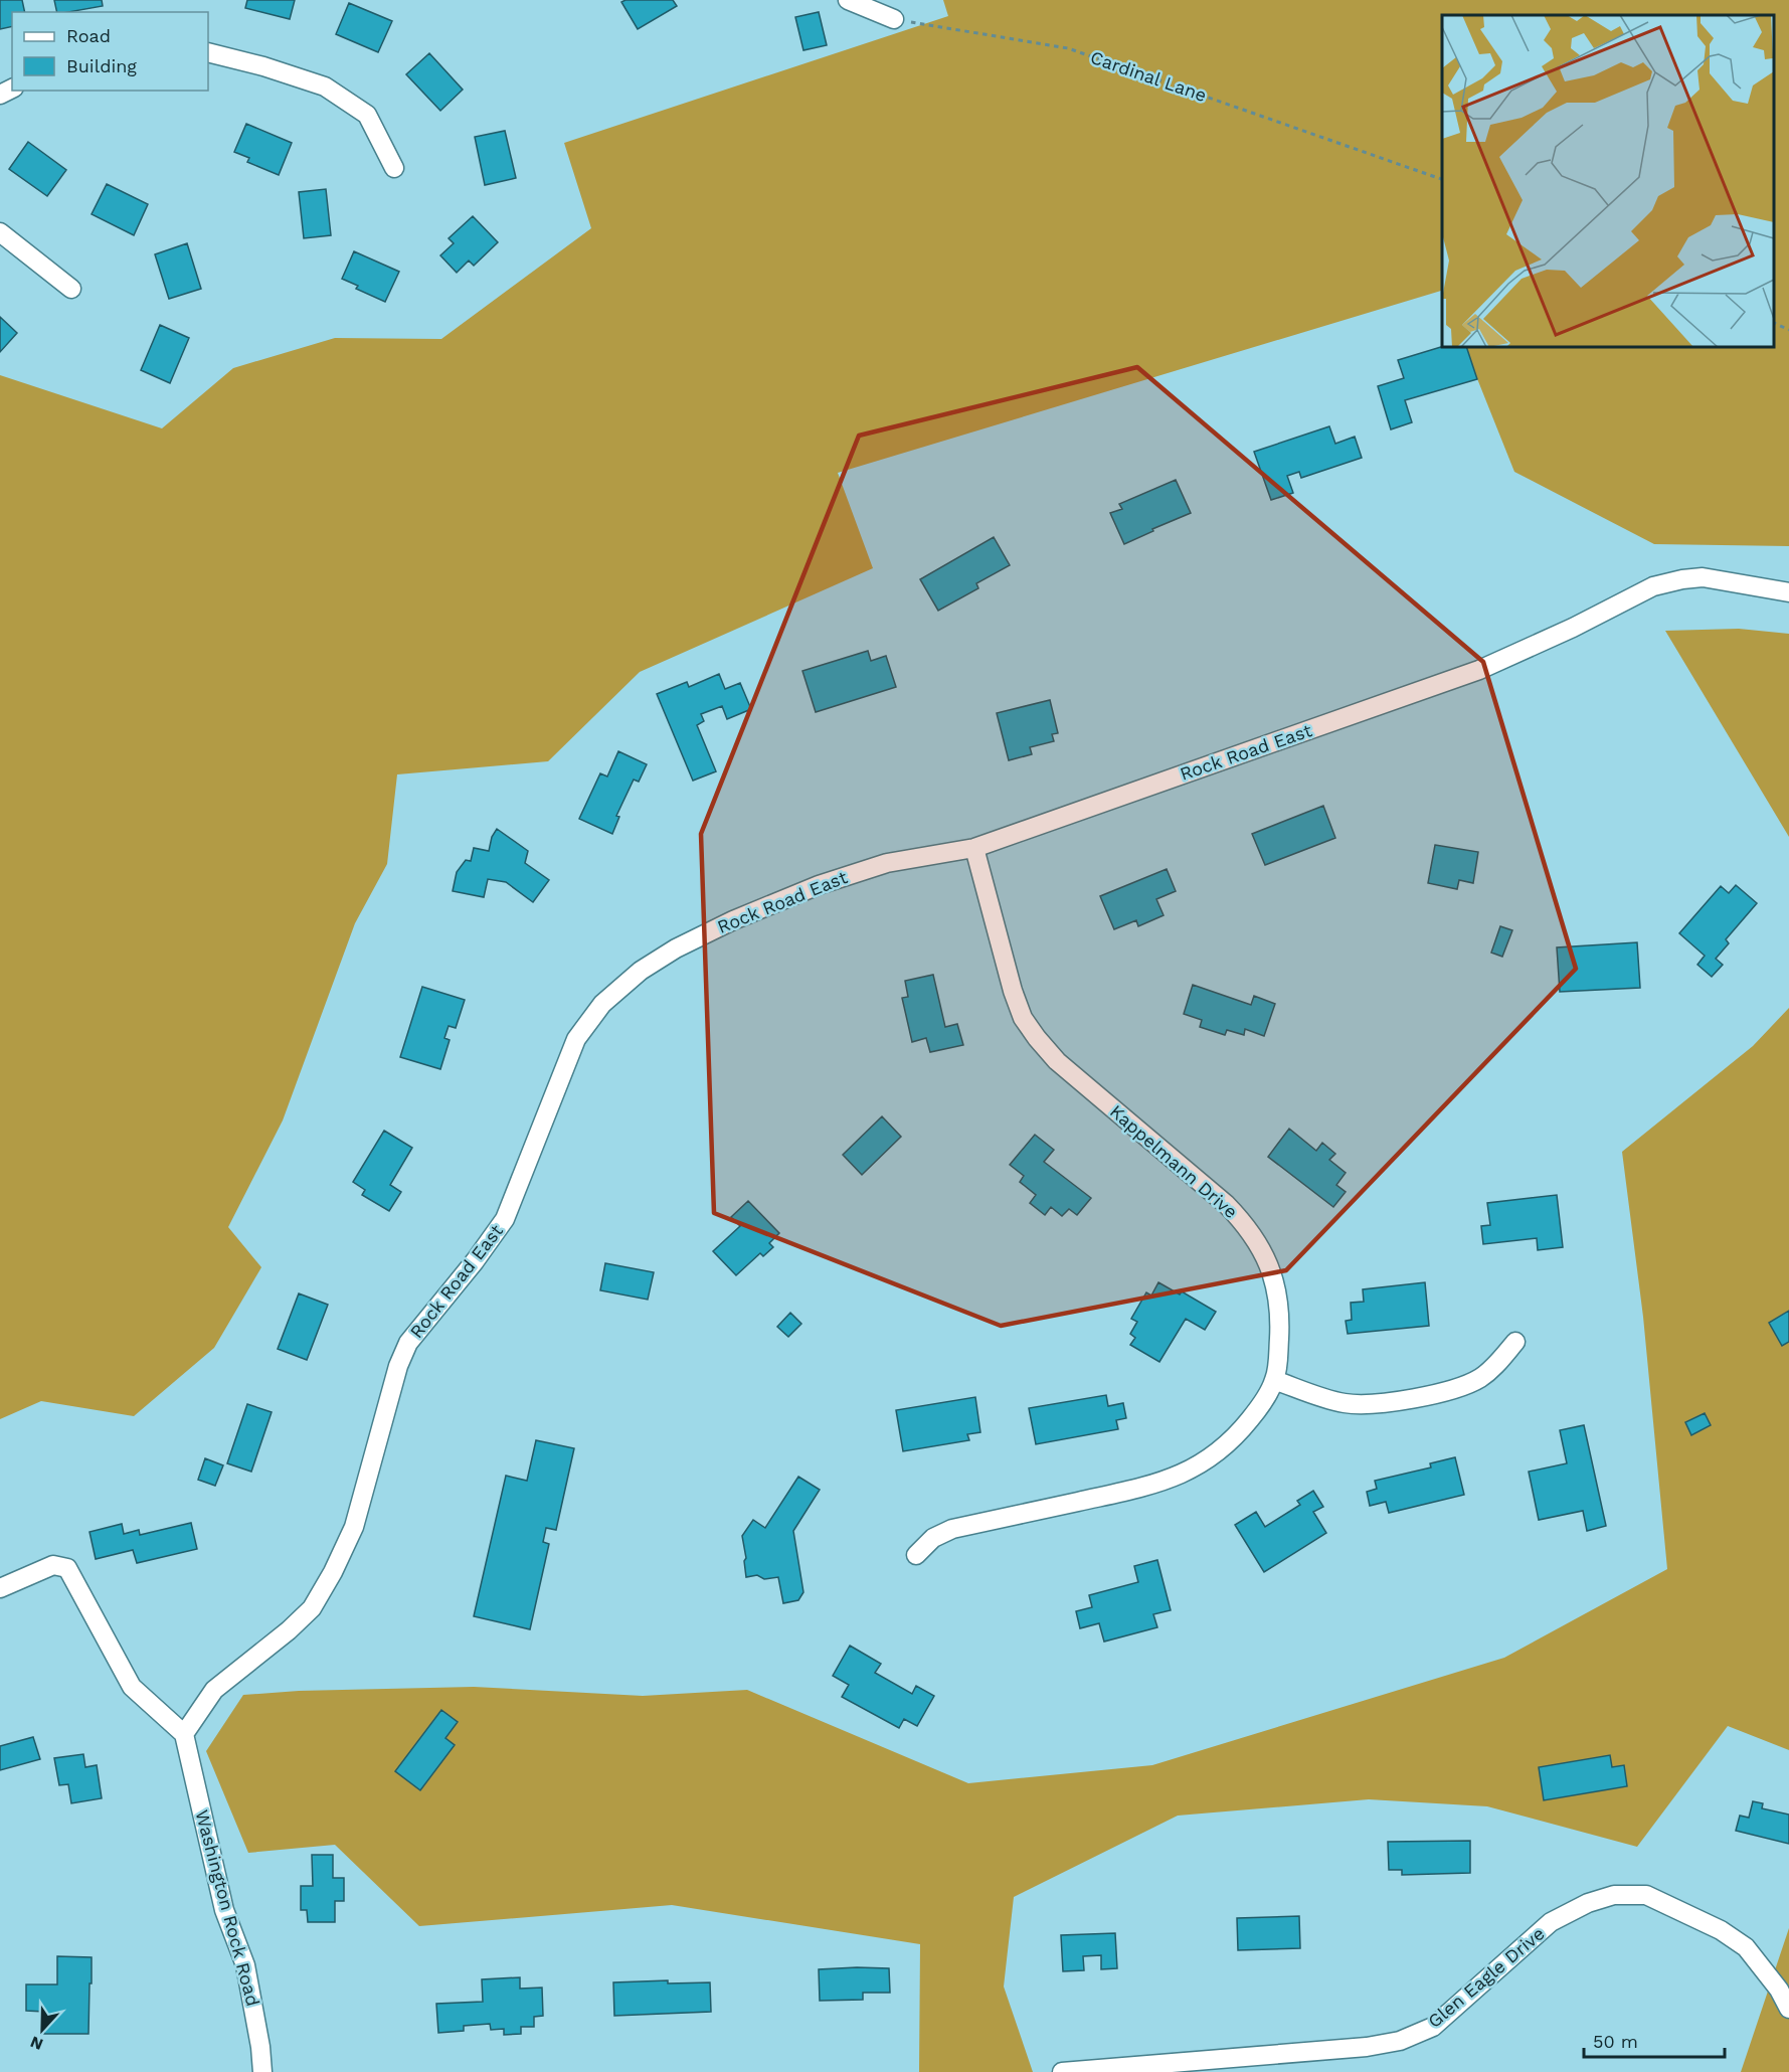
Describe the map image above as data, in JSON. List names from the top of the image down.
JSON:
{
  "streets": {
    "street": [
      "Rock Road East",
      "Kappelmann Drive",
      "Washington Rock Road",
      "Glen Eagle Drive"
    ],
    "path": ["Cardinal Lane"]
  },
  "crossings": [
    ["Rock Road East", "Kappelmann Drive"],
    ["Rock Road East", "Washington Rock Road"]
  ],
  "legend": ["Road", "Building"],
  "scale_bar": "50 m",
  "north": "bottom"
}
